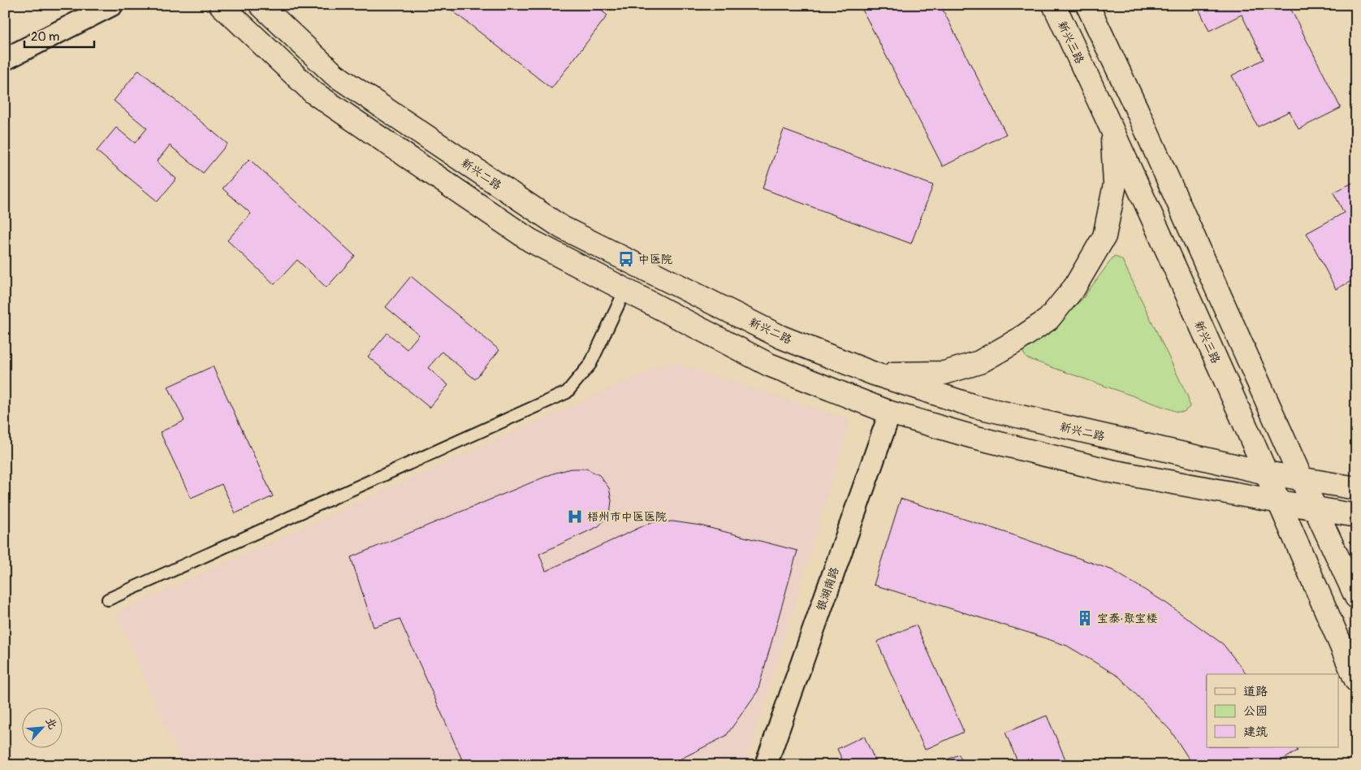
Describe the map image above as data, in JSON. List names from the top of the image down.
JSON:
{
  "streets": {
    "main road": ["新兴三路", "新兴二路"],
    "street": ["银湖南路"]
  },
  "crossings": [
    ["新兴三路", "新兴二路"]
  ],
  "places": {
    "bus stop": ["中医院"],
    "hospital": ["梧州市中医医院"],
    "building": ["宝泰·聚宝楼"]
  },
  "legend": ["道路", "公园", "建筑"],
  "scale_bar": "20 m",
  "north": "top right"
}
